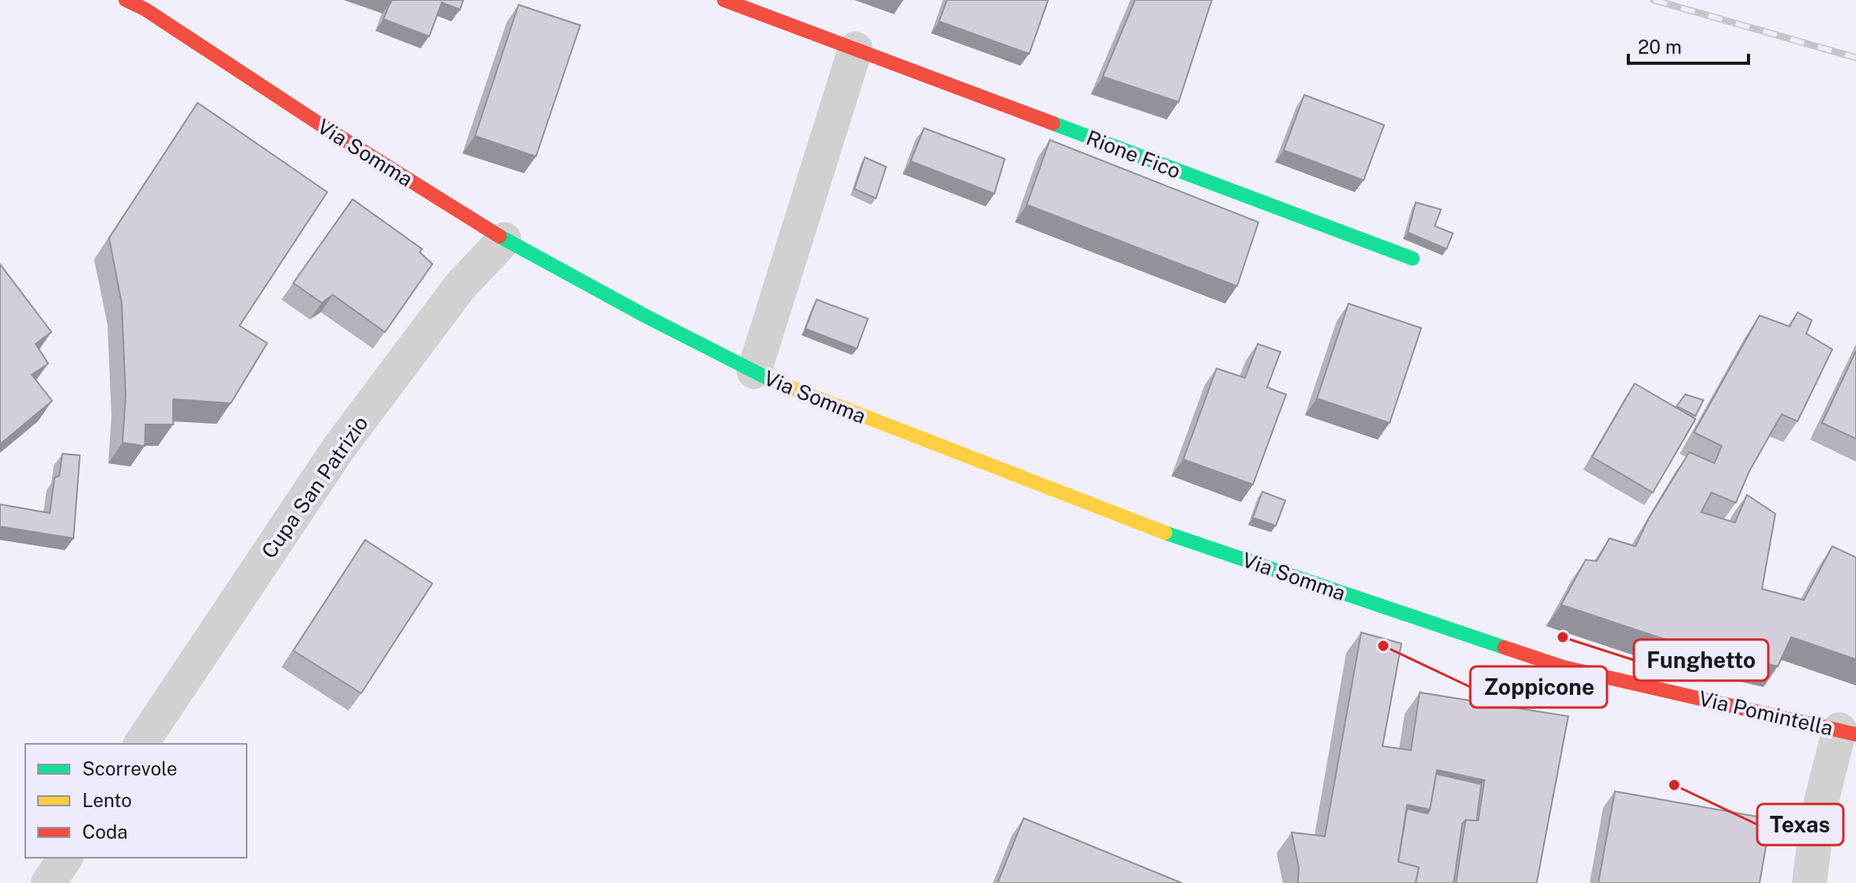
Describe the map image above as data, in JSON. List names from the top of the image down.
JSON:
{
  "streets": {
    "main road": ["Via Somma", "Rione Fico", "Via Pomintella"],
    "street": ["Cupa San Patrizio"]
  },
  "crossings": [
    ["Via Somma", "Cupa San Patrizio"],
    ["Via Somma", "Via Pomintella"]
  ],
  "places": ["Funghetto", "Zoppicone", "Texas"],
  "legend": ["Scorrevole", "Lento", "Coda"],
  "scale_bar": "20 m"
}
